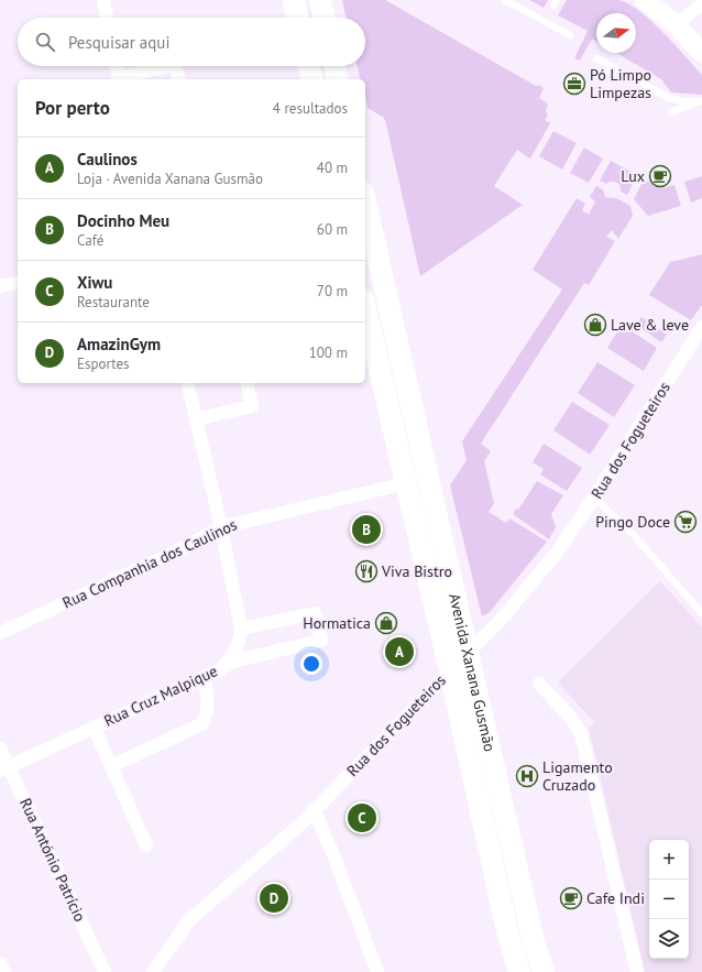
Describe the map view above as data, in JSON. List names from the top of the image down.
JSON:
{
  "streets": {
    "main road": ["Avenida Xanana Gusmão"],
    "street": [
      "Rua dos Fogueteiros",
      "Rua Companhia dos Caulinos",
      "Rua Cruz Malpique",
      "Rua António Patrício"
    ]
  },
  "crossings": [
    ["Rua dos Fogueteiros", "Avenida Xanana Gusmão"],
    ["Rua Companhia dos Caulinos", "Avenida Xanana Gusmão"],
    ["Rua Companhia dos Caulinos", "Rua Cruz Malpique"],
    ["Rua Cruz Malpique", "Rua António Patrício"]
  ],
  "places": {
    "office": ["Pó Limpo Limpezas"],
    "cafe": ["Lux", "Cafe Indi"],
    "shop": ["Lave & leve", "Hormatica"],
    "supermarket": ["Pingo Doce"],
    "restaurant": ["Viva Bistro"],
    "hospital": ["Ligamento Cruzado"]
  },
  "north": "right",
  "page": {
    "search": "Pesquisar aqui",
    "heading": ["Por perto", "4 resultados"],
    "list": [
      {
        "mark": "A",
        "name": "Caulinos",
        "note": "Loja · Avenida Xanana Gusmão",
        "value": "40 m"
      },
      {
        "mark": "B",
        "name": "Docinho Meu",
        "note": "Café",
        "value": "60 m"
      },
      {
        "mark": "C",
        "name": "Xiwu",
        "note": "Restaurante",
        "value": "70 m"
      },
      {
        "mark": "D",
        "name": "AmazinGym",
        "note": "Esportes",
        "value": "100 m"
      }
    ],
    "pins": [
      "B",
      "A",
      "C",
      "D"
    ],
    "map_buttons": ["+", "−"]
  }
}
